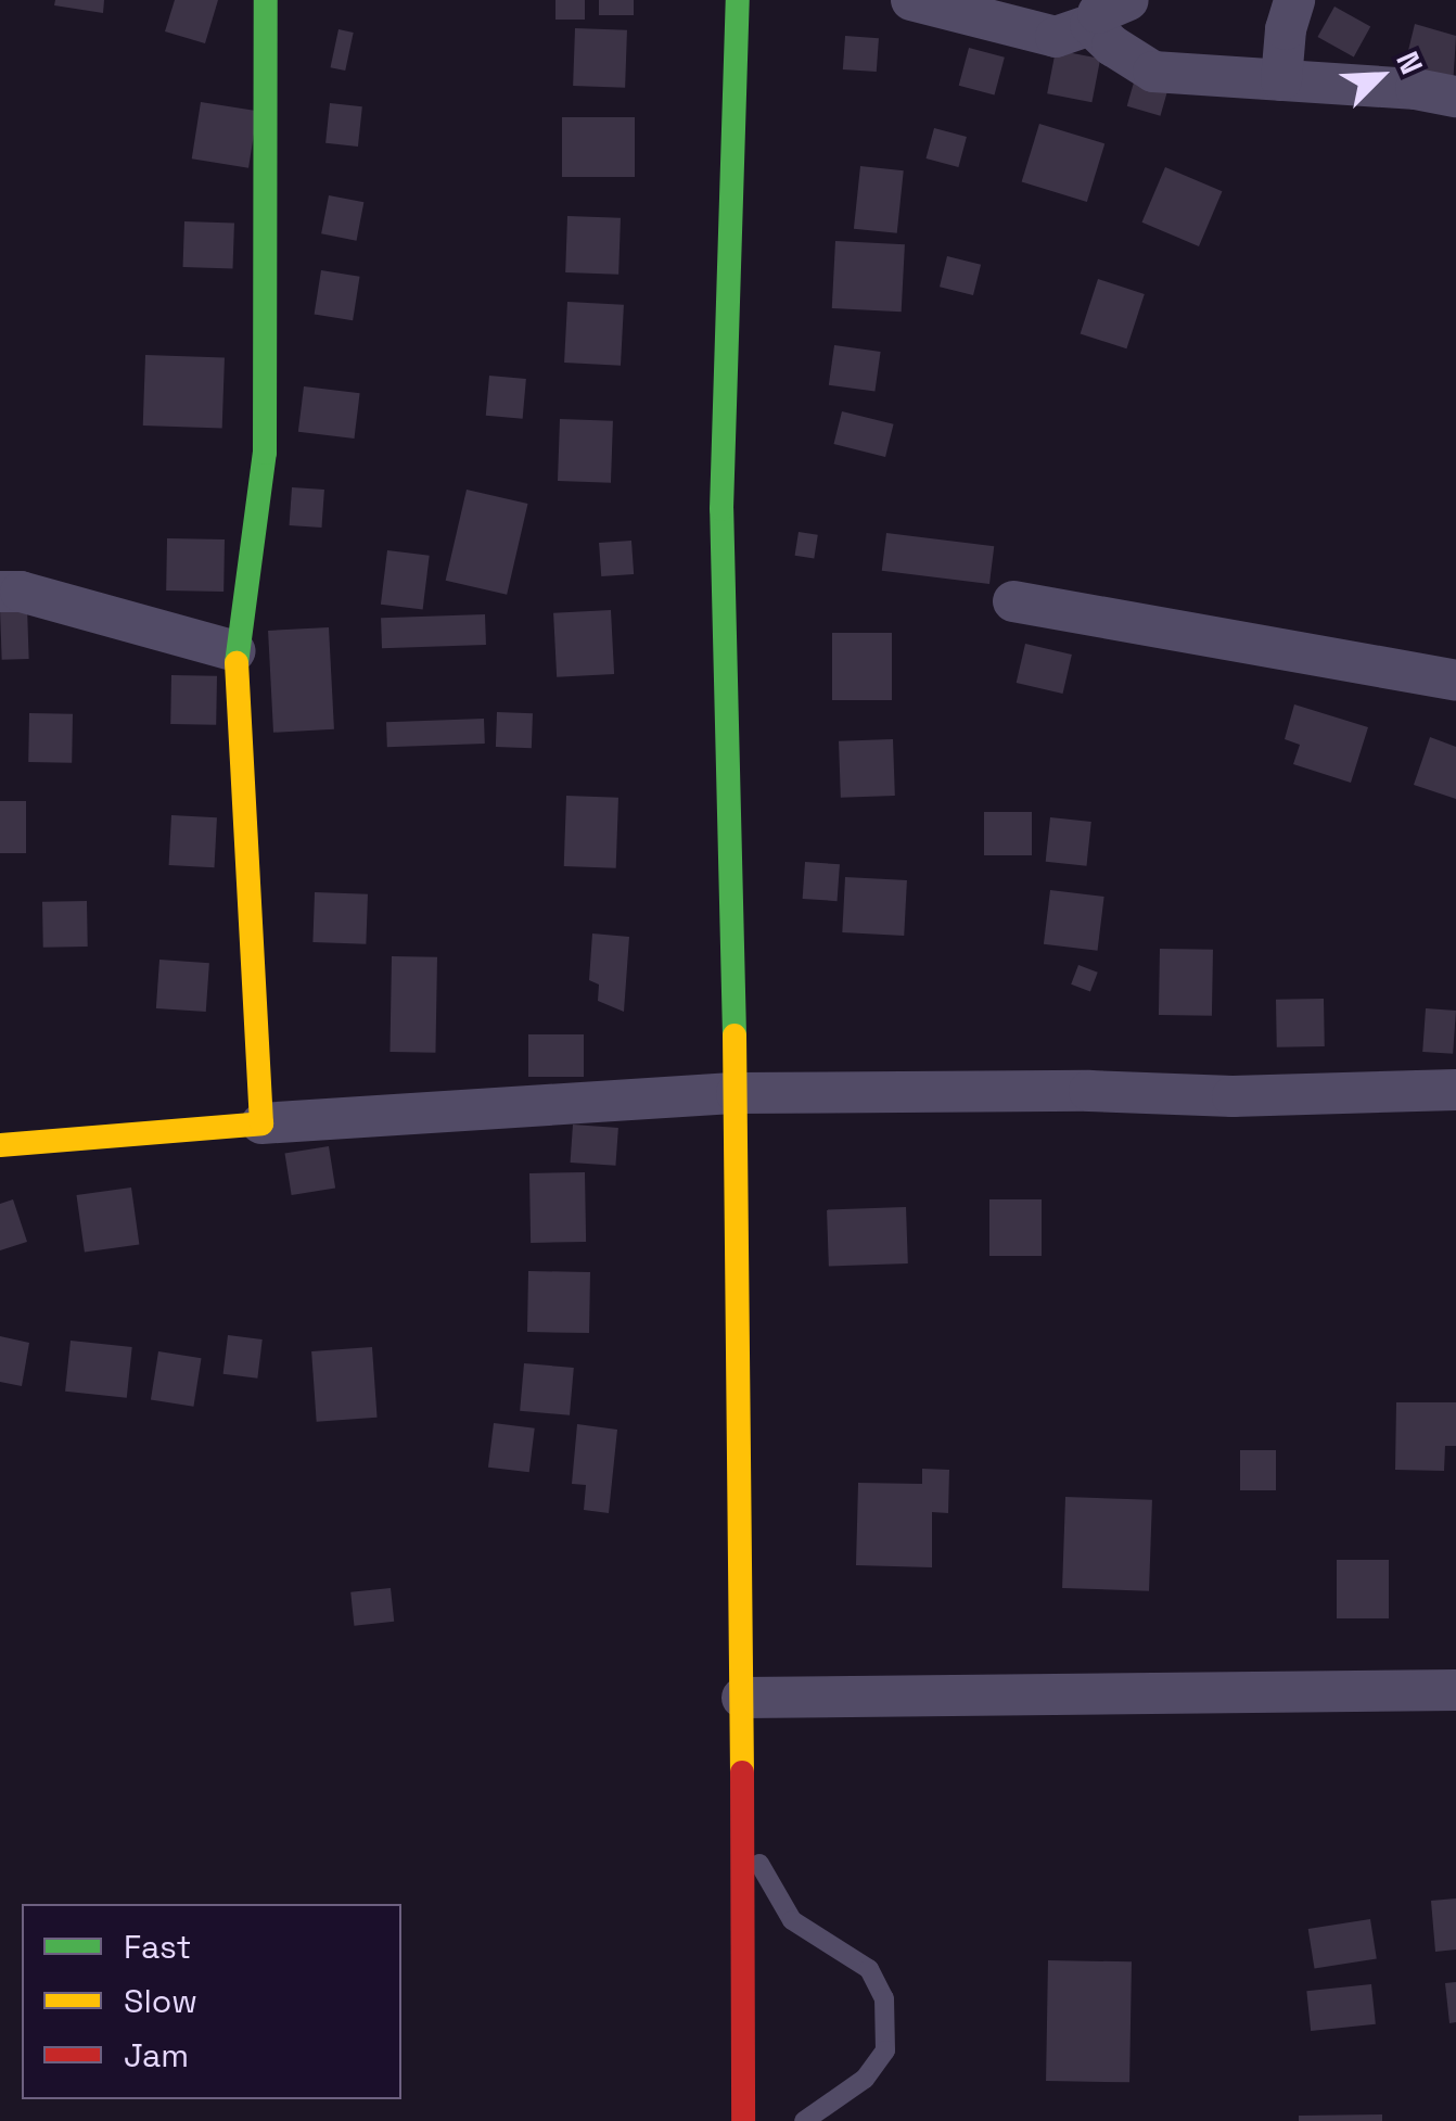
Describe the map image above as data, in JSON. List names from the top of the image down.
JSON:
{
  "legend": ["Fast", "Slow", "Jam"],
  "north": "top right"
}
